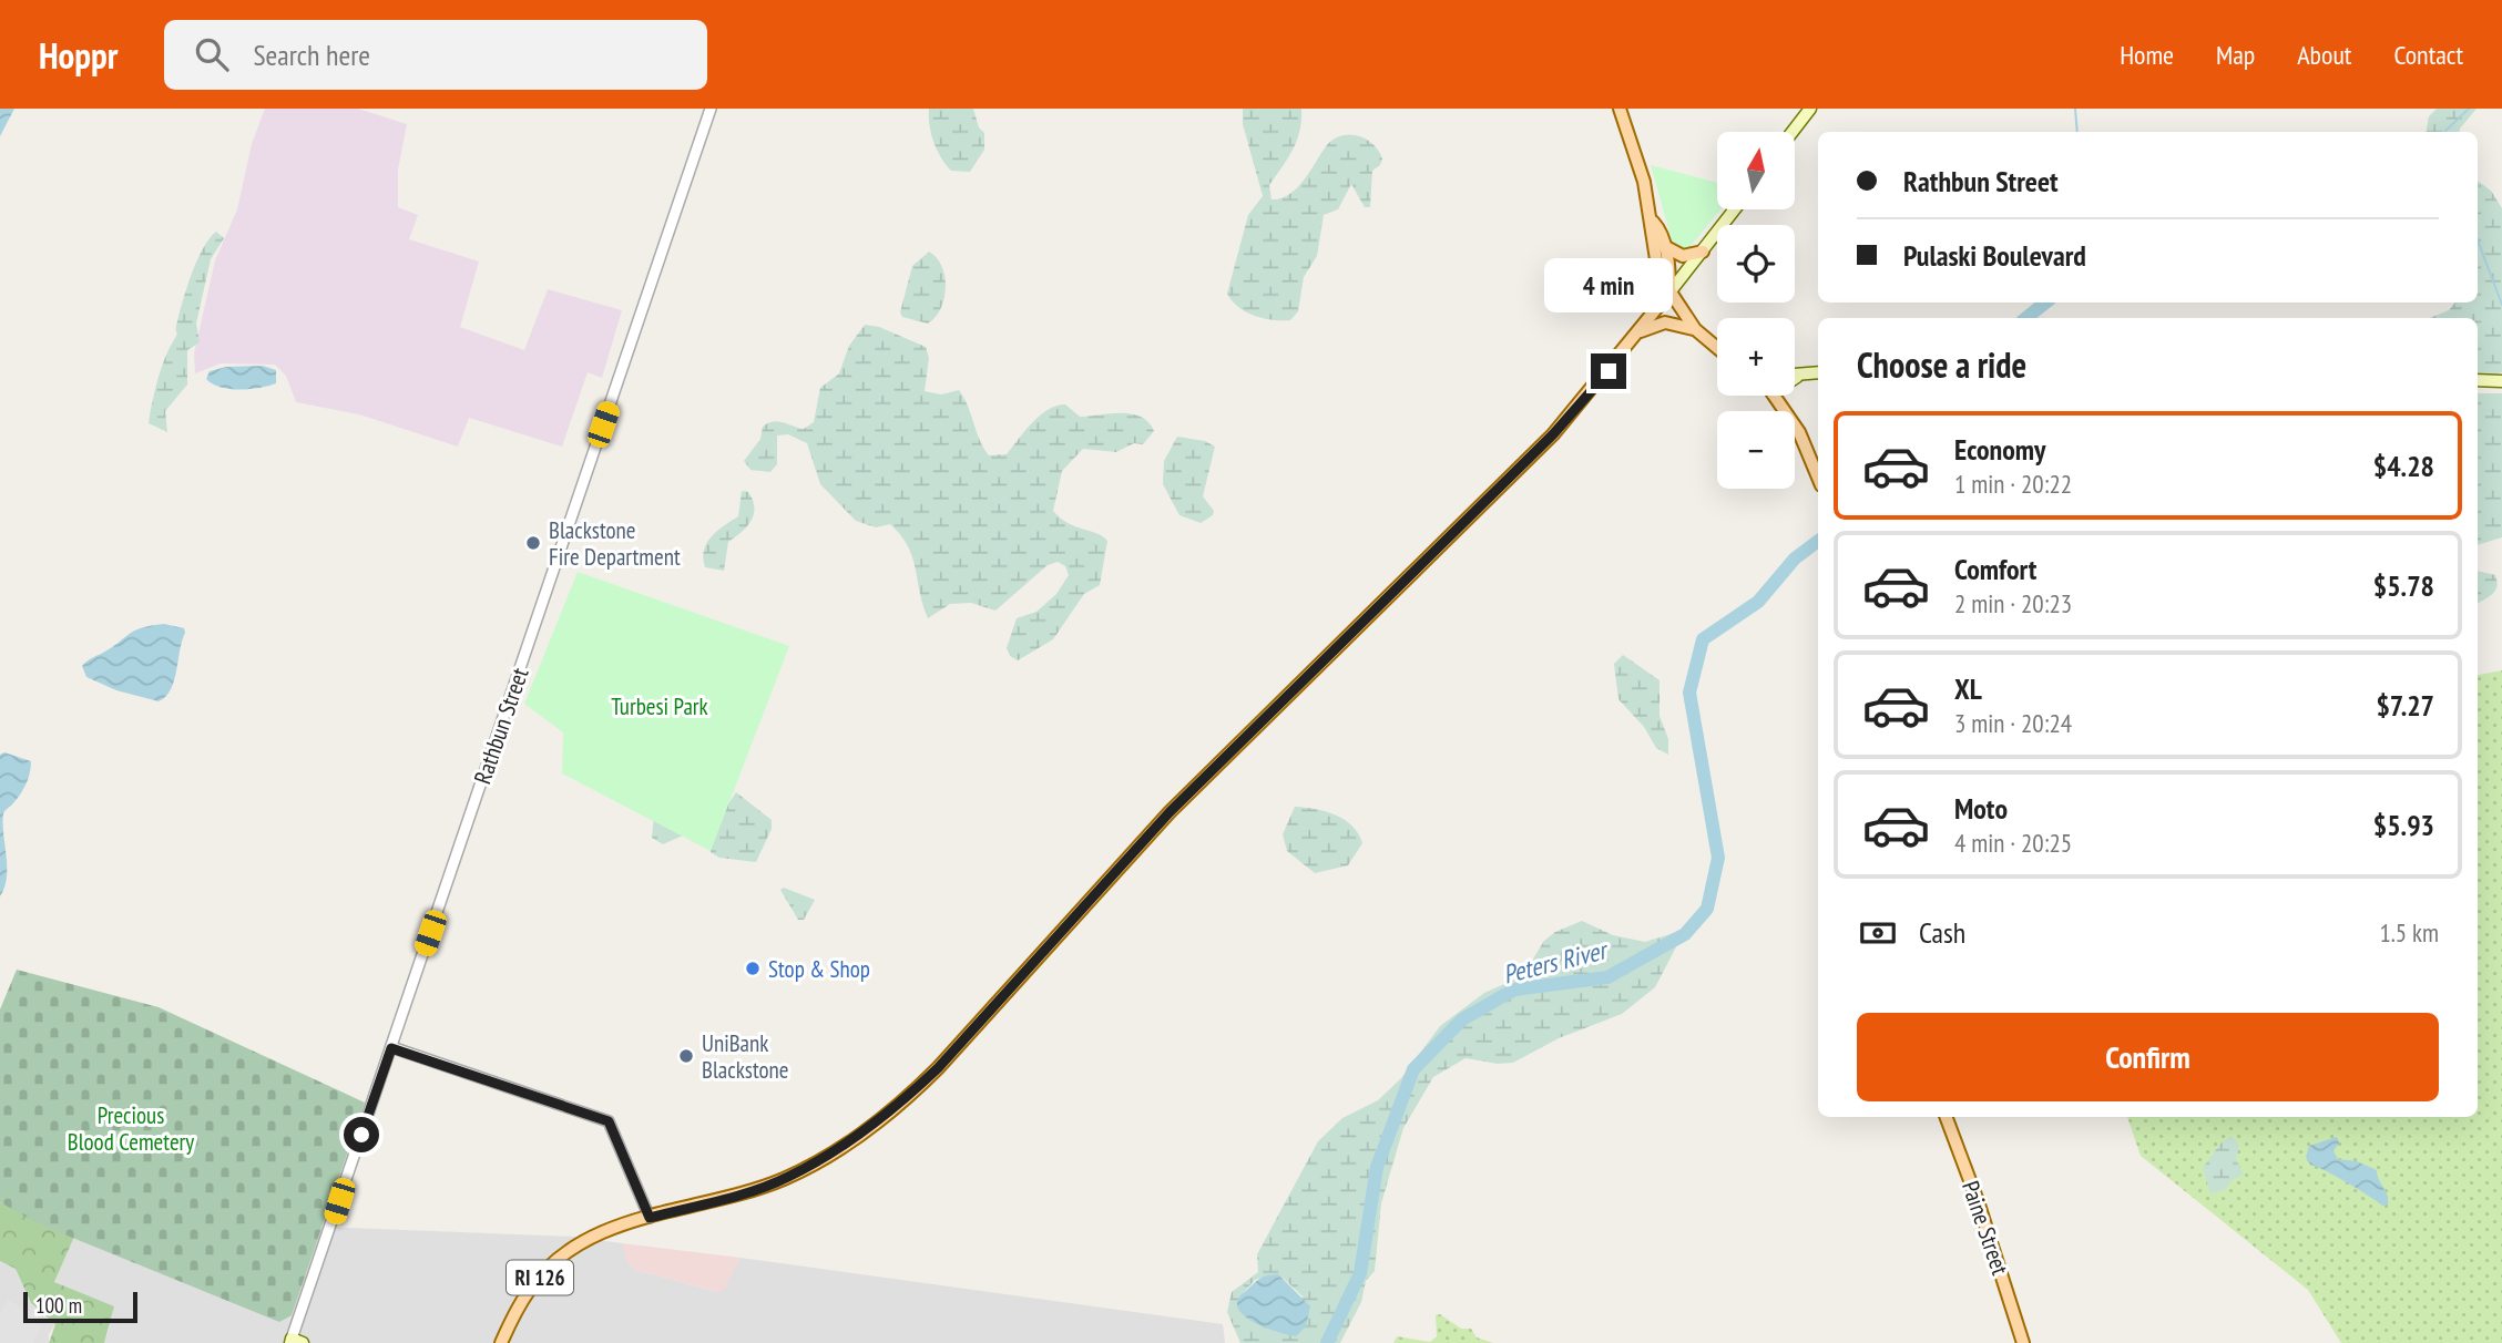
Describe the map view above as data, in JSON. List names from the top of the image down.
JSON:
{
  "streets": {
    "main road": ["Paine Street", "RI 126"],
    "street": ["Rathbun Street"]
  },
  "water": ["Peters River"],
  "parks": ["Turbesi Park", "Precious Blood Cemetery"],
  "places": ["Blackstone Fire Department", "Stop & Shop", "UniBank Blackstone"],
  "scale_bar": "100 m",
  "north": "top",
  "page": {
    "header": "Hoppr",
    "search": "Search here",
    "nav": [
      "Home",
      "Map",
      "About",
      "Contact"
    ],
    "map_buttons": ["+", "−"],
    "banner": ["Rathbun Street", "Pulaski Boulevard"],
    "bubble": "4 min",
    "heading": "Choose a ride",
    "list": [
      {
        "name": "Economy",
        "note": "1 min · 20:22",
        "value": "$4.28"
      },
      {
        "name": "Comfort",
        "note": "2 min · 20:23",
        "value": "$5.78"
      },
      {
        "name": "XL",
        "note": "3 min · 20:24",
        "value": "$7.27"
      },
      {
        "name": "Moto",
        "note": "4 min · 20:25",
        "value": "$5.93"
      }
    ],
    "pay": ["Cash", "1.5 km"],
    "buttons": "Confirm",
    "scale": "100 m"
  }
}
